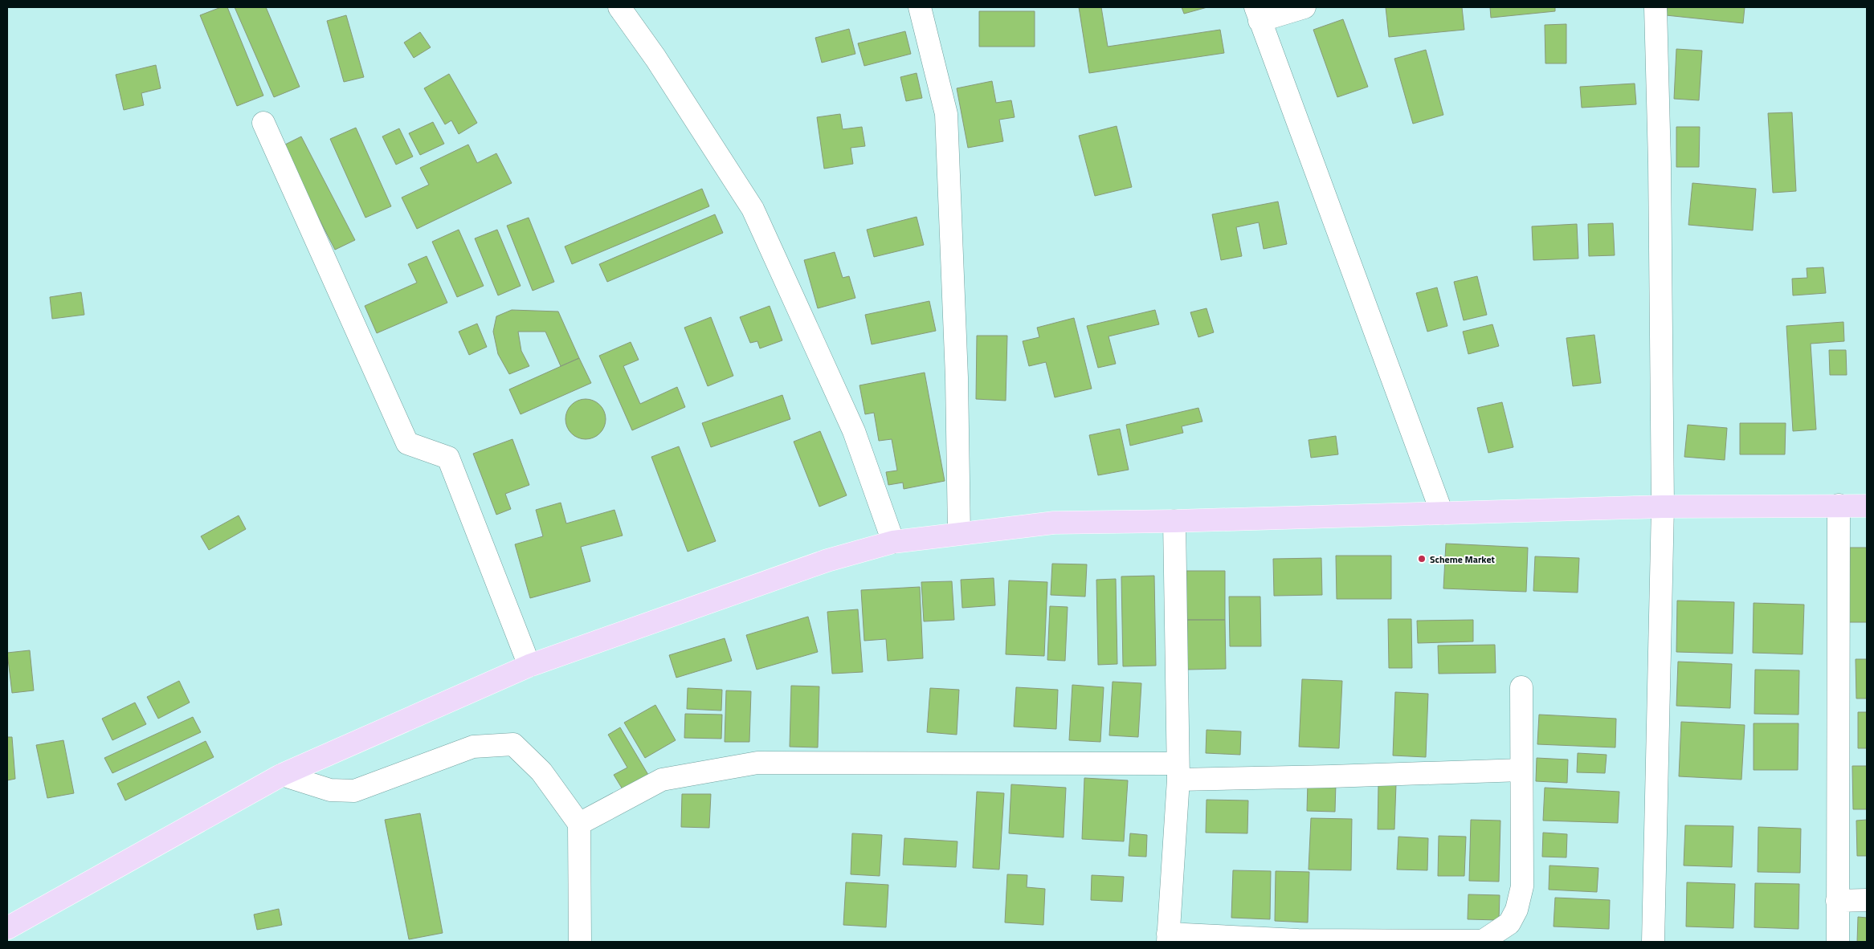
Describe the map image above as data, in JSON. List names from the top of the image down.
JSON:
{
  "places": ["Scheme Market"]
}
